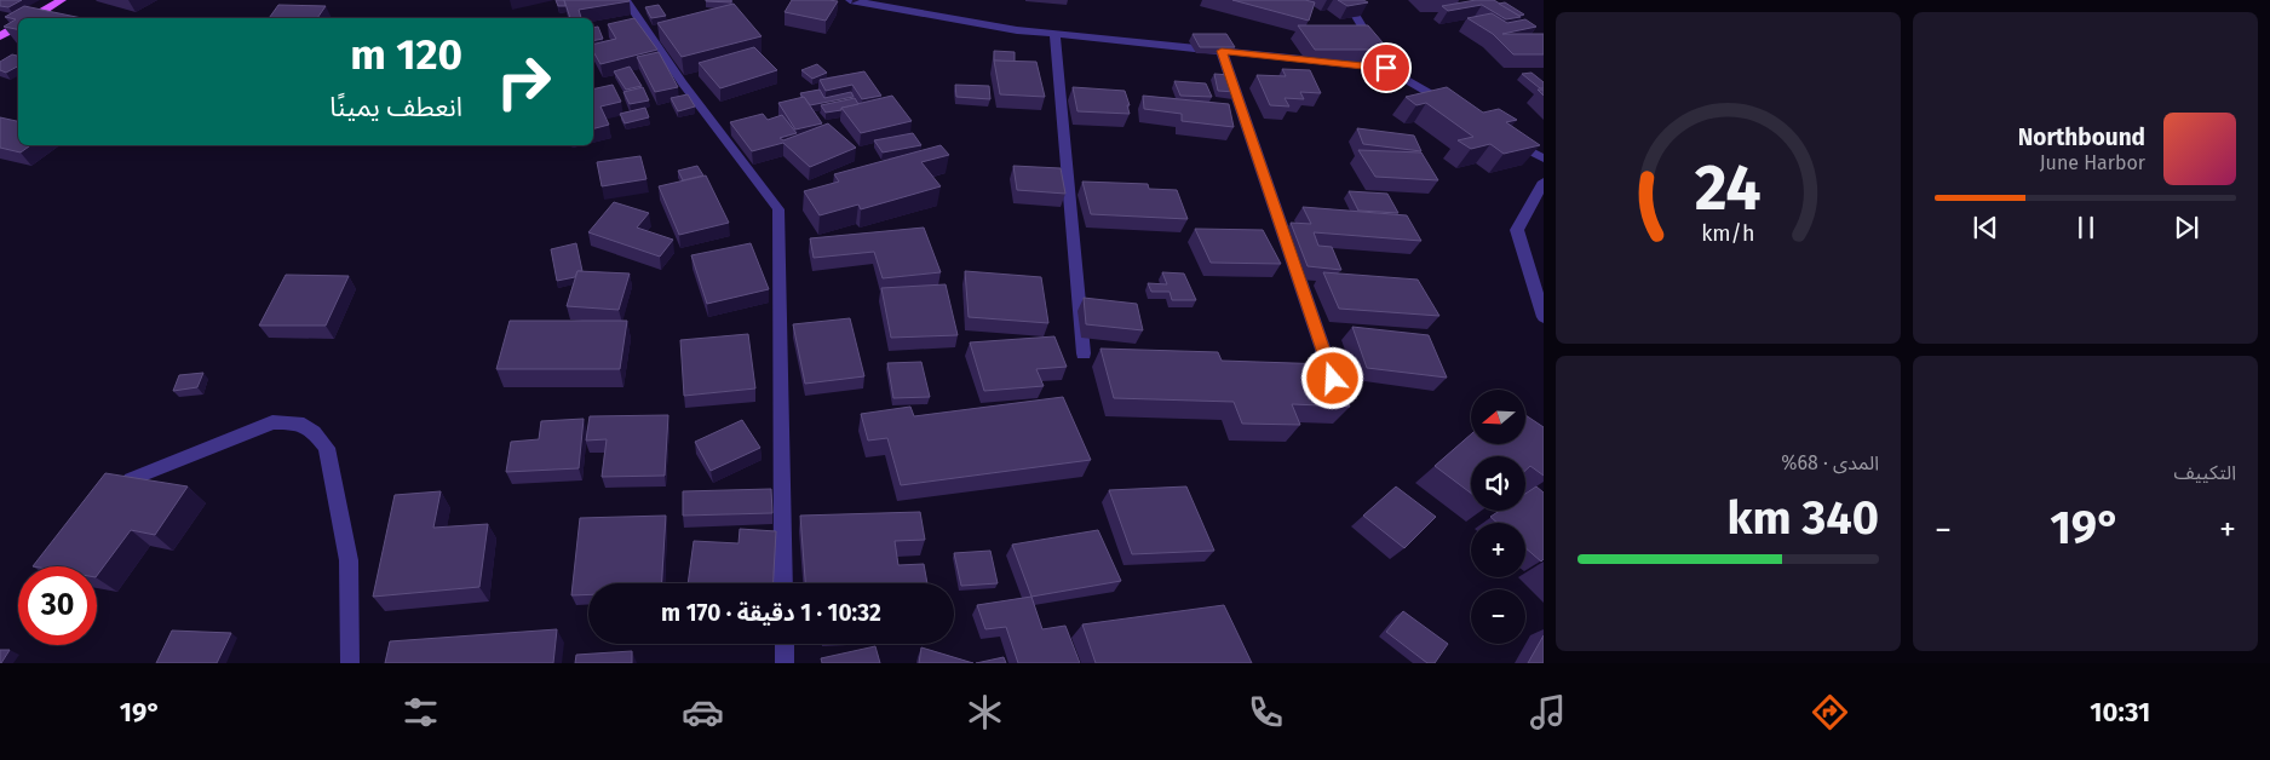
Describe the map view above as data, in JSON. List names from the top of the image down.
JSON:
{
  "north": "left",
  "page": {
    "turn": ["120 m", "انعطف يمينًا"],
    "song": ["Northbound", "June Harbor"],
    "tile": [
      "التكييف",
      ["المدى · 68%", "340 km"]
    ],
    "map_buttons": ["+", "−"],
    "heat": ["−", "19°", "+"],
    "limit": "30",
    "trip": "10:32 · 1 دقيقة · 170 m",
    "tabs": ["10:31", "19°"],
    "gauge": ["24", "km/h"]
  }
}
